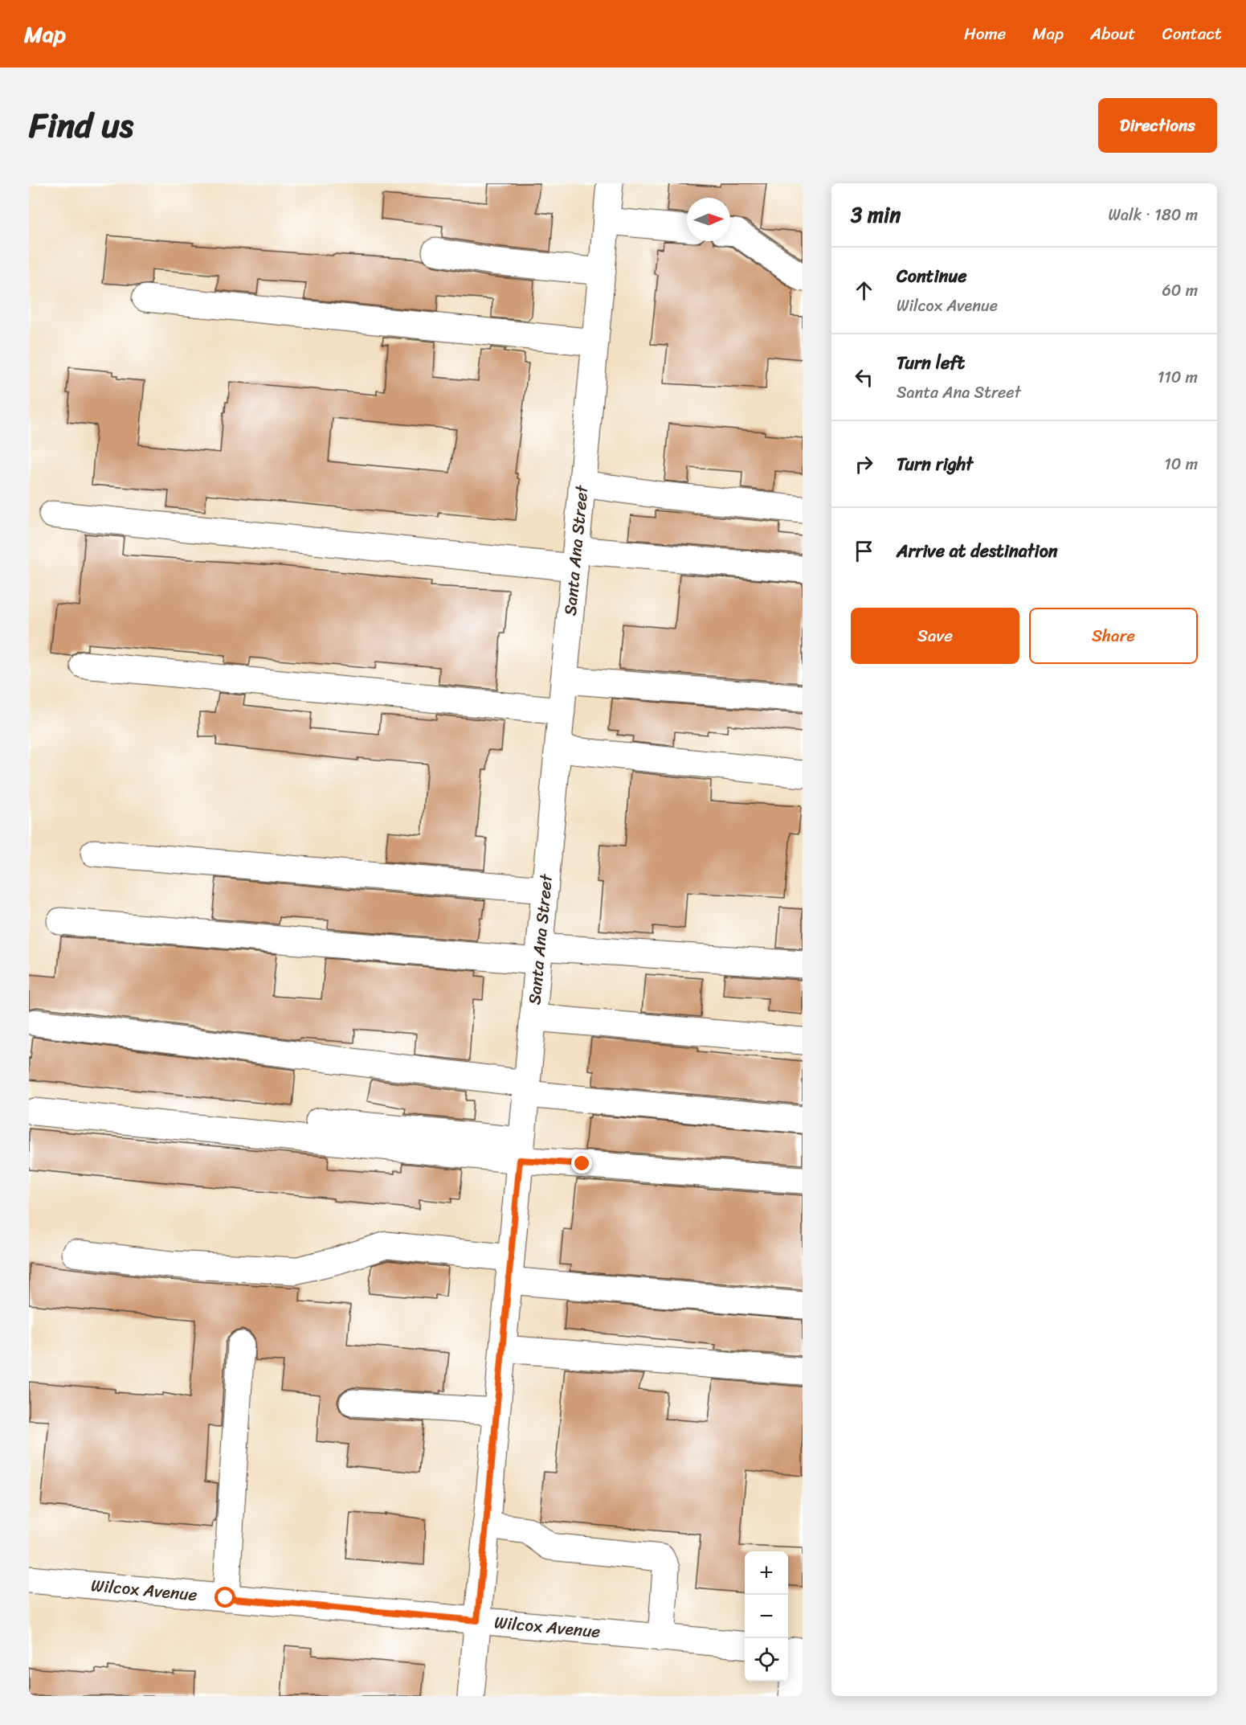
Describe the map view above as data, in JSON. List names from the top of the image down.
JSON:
{
  "streets": {
    "street": ["Santa Ana Street", "Wilcox Avenue"]
  },
  "crossings": [
    ["Santa Ana Street", "Wilcox Avenue"]
  ],
  "north": "right",
  "page": {
    "header": "Map",
    "nav": [
      "Home",
      "Map",
      "About",
      "Contact"
    ],
    "title": "Find us",
    "buttons": [
      "Directions",
      ["Save", "Share"]
    ],
    "heading": ["3 min", "Walk · 180 m"],
    "list": [
      ["Continue", "Wilcox Avenue", "60 m"],
      ["Turn left", "Santa Ana Street", "110 m"],
      ["Turn right", "10 m"],
      "Arrive at destination"
    ],
    "map_buttons": ["+", "−"]
  }
}
